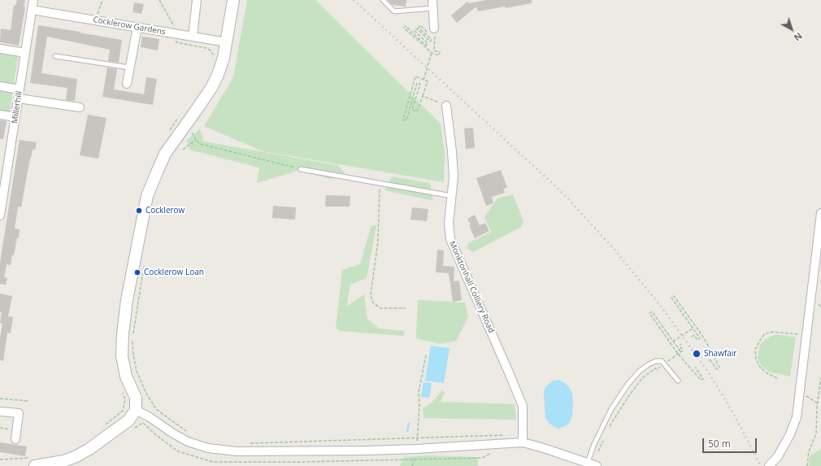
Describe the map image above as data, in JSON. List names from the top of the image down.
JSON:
{
  "streets": {
    "street": ["Cocklerow Gardens", "Millerhill", "Monktonhall Colliery Road"]
  },
  "crossings": [
    ["Cocklerow Gardens", "Millerhill"]
  ],
  "places": ["Cocklerow", "Cocklerow Loan", "Shawfair"],
  "scale_bar": "50 m",
  "north": "bottom right"
}
